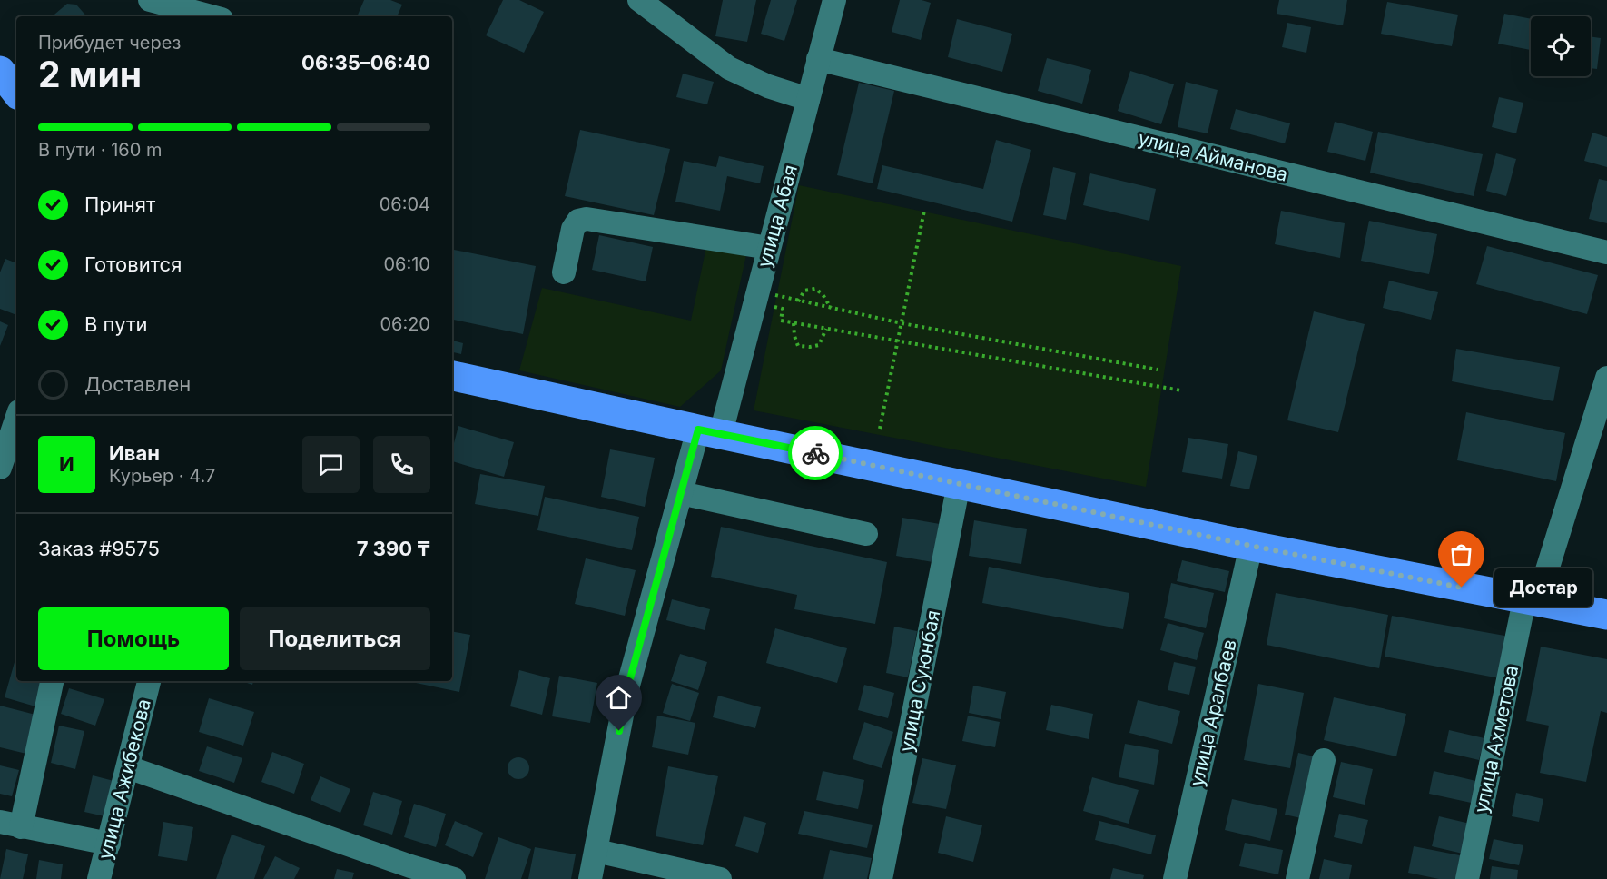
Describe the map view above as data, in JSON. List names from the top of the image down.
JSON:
{
  "streets": {
    "street": [
      "улица Айманова",
      "улица Абая",
      "улица Суюнбая",
      "улица Аралбаев",
      "улица Ахметова",
      "улица Ажибекова"
    ]
  },
  "crossings": [
    ["улица Айманова", "улица Абая"]
  ],
  "places": ["Достар"],
  "page": {
    "heading": ["2 мин", "Прибудет через", "06:35–06:40"],
    "panel": [
      "Иван",
      "Курьер · 4.7",
      "Заказ #9575",
      "7 390 ₸"
    ],
    "bar": "В пути · 160 m",
    "list": [
      ["Принят", "06:04"],
      ["Готовится", "06:10"],
      ["В пути", "06:20"],
      "Доставлен"
    ],
    "round": "И",
    "bubble": "Достар",
    "buttons": ["Помощь", "Поделиться"]
  }
}
